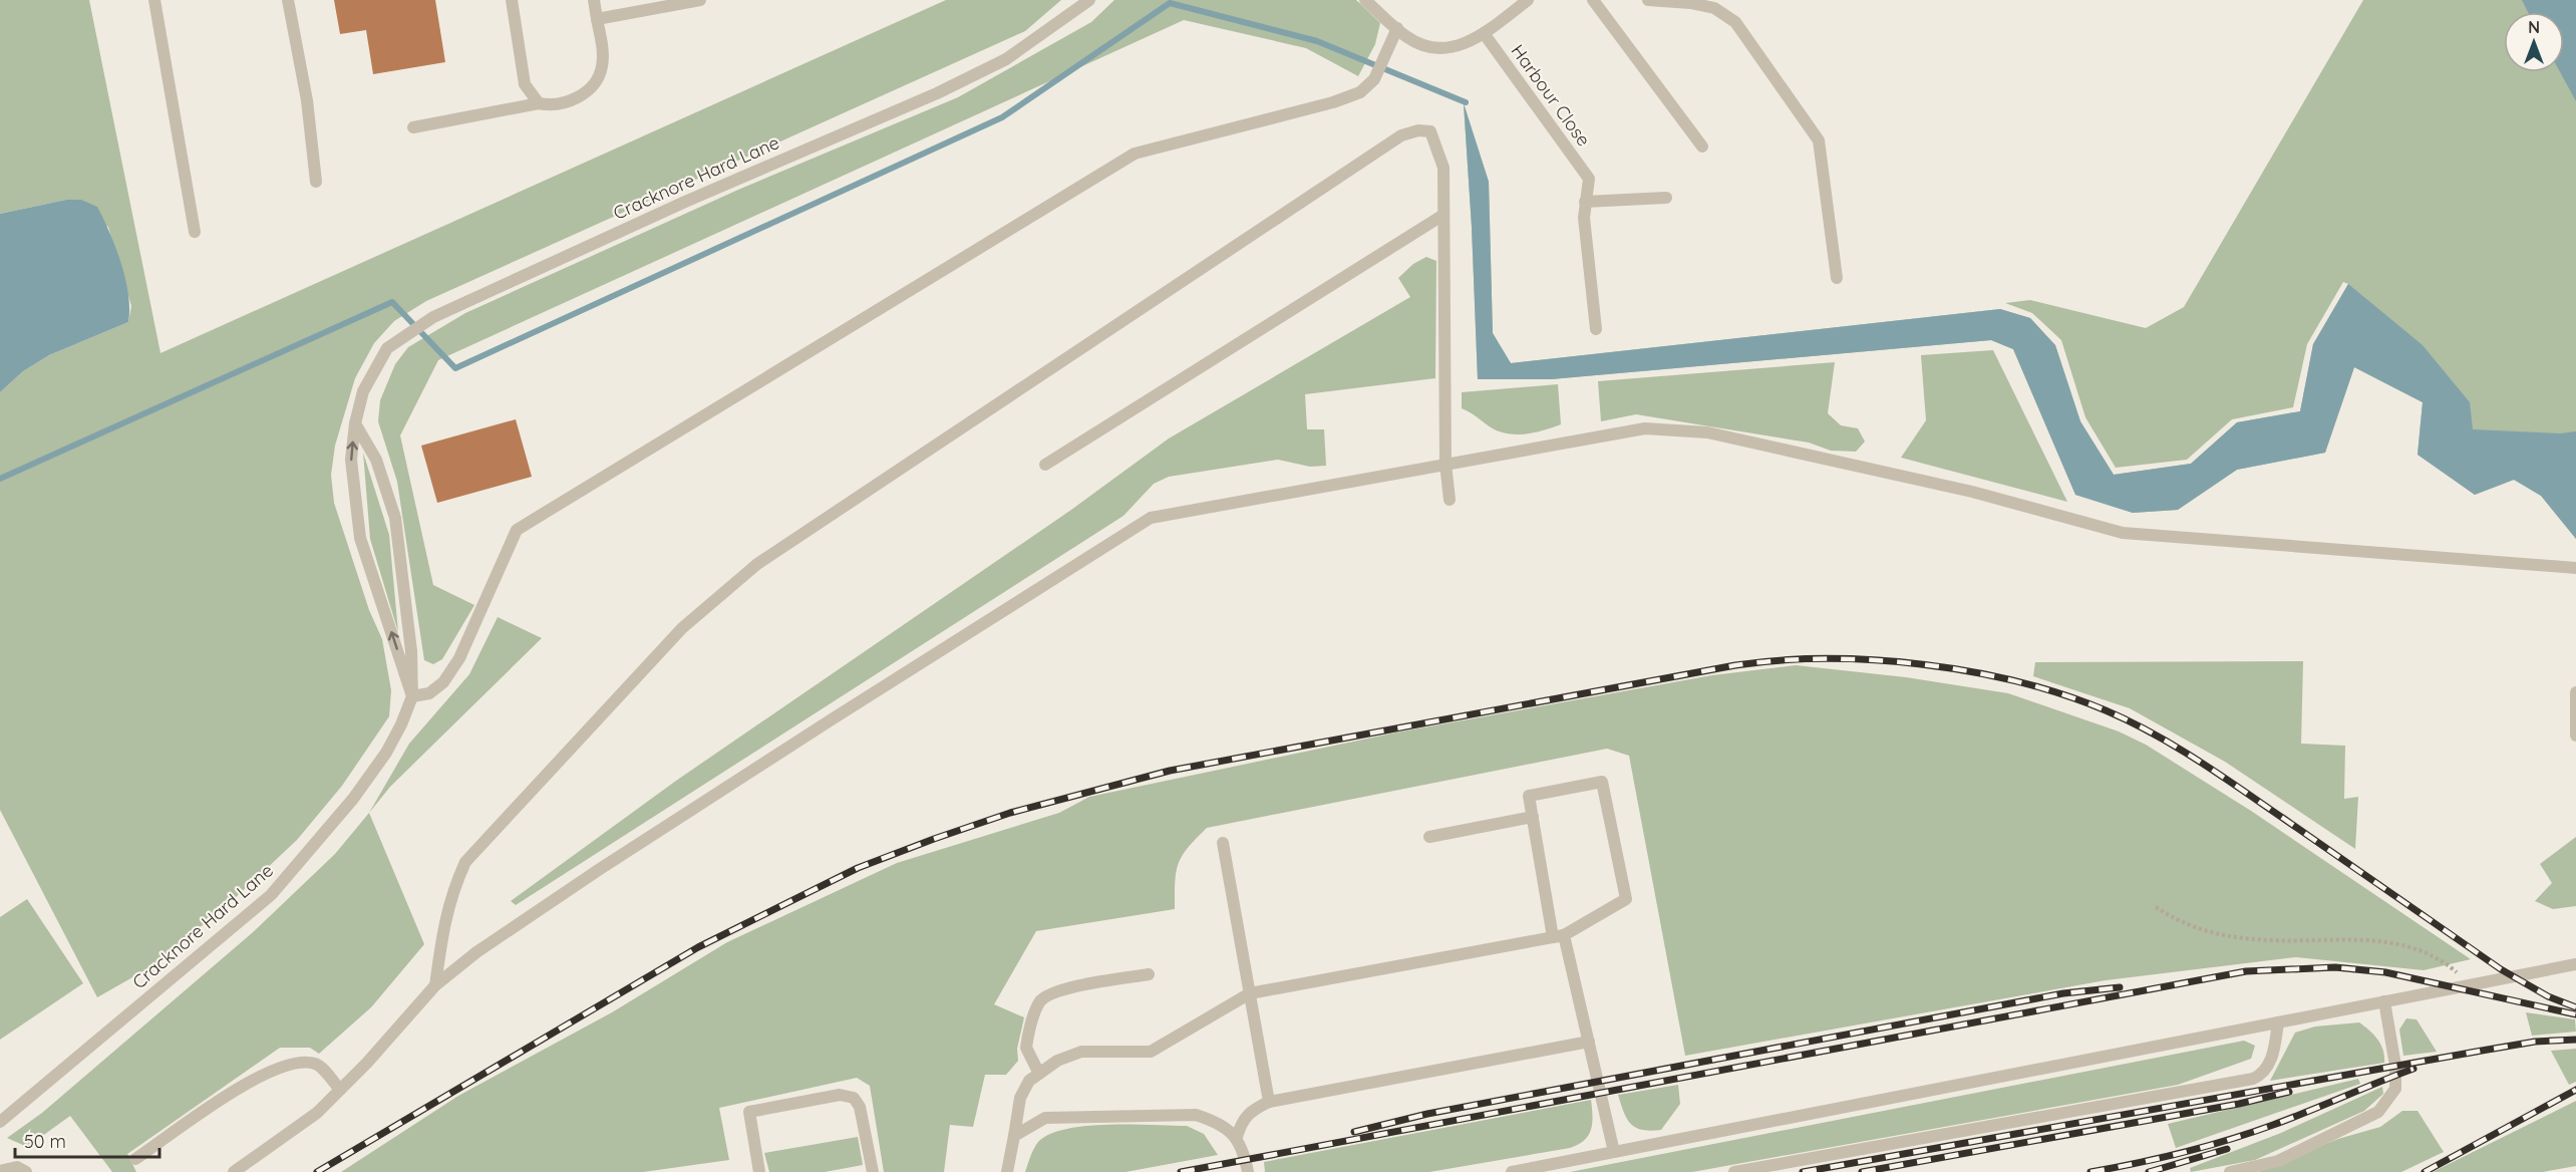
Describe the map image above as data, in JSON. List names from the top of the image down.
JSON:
{
  "streets": {
    "lane": ["Harbour Close", "Cracknore Hard Lane"]
  },
  "scale_bar": "50 m",
  "north": "top"
}
